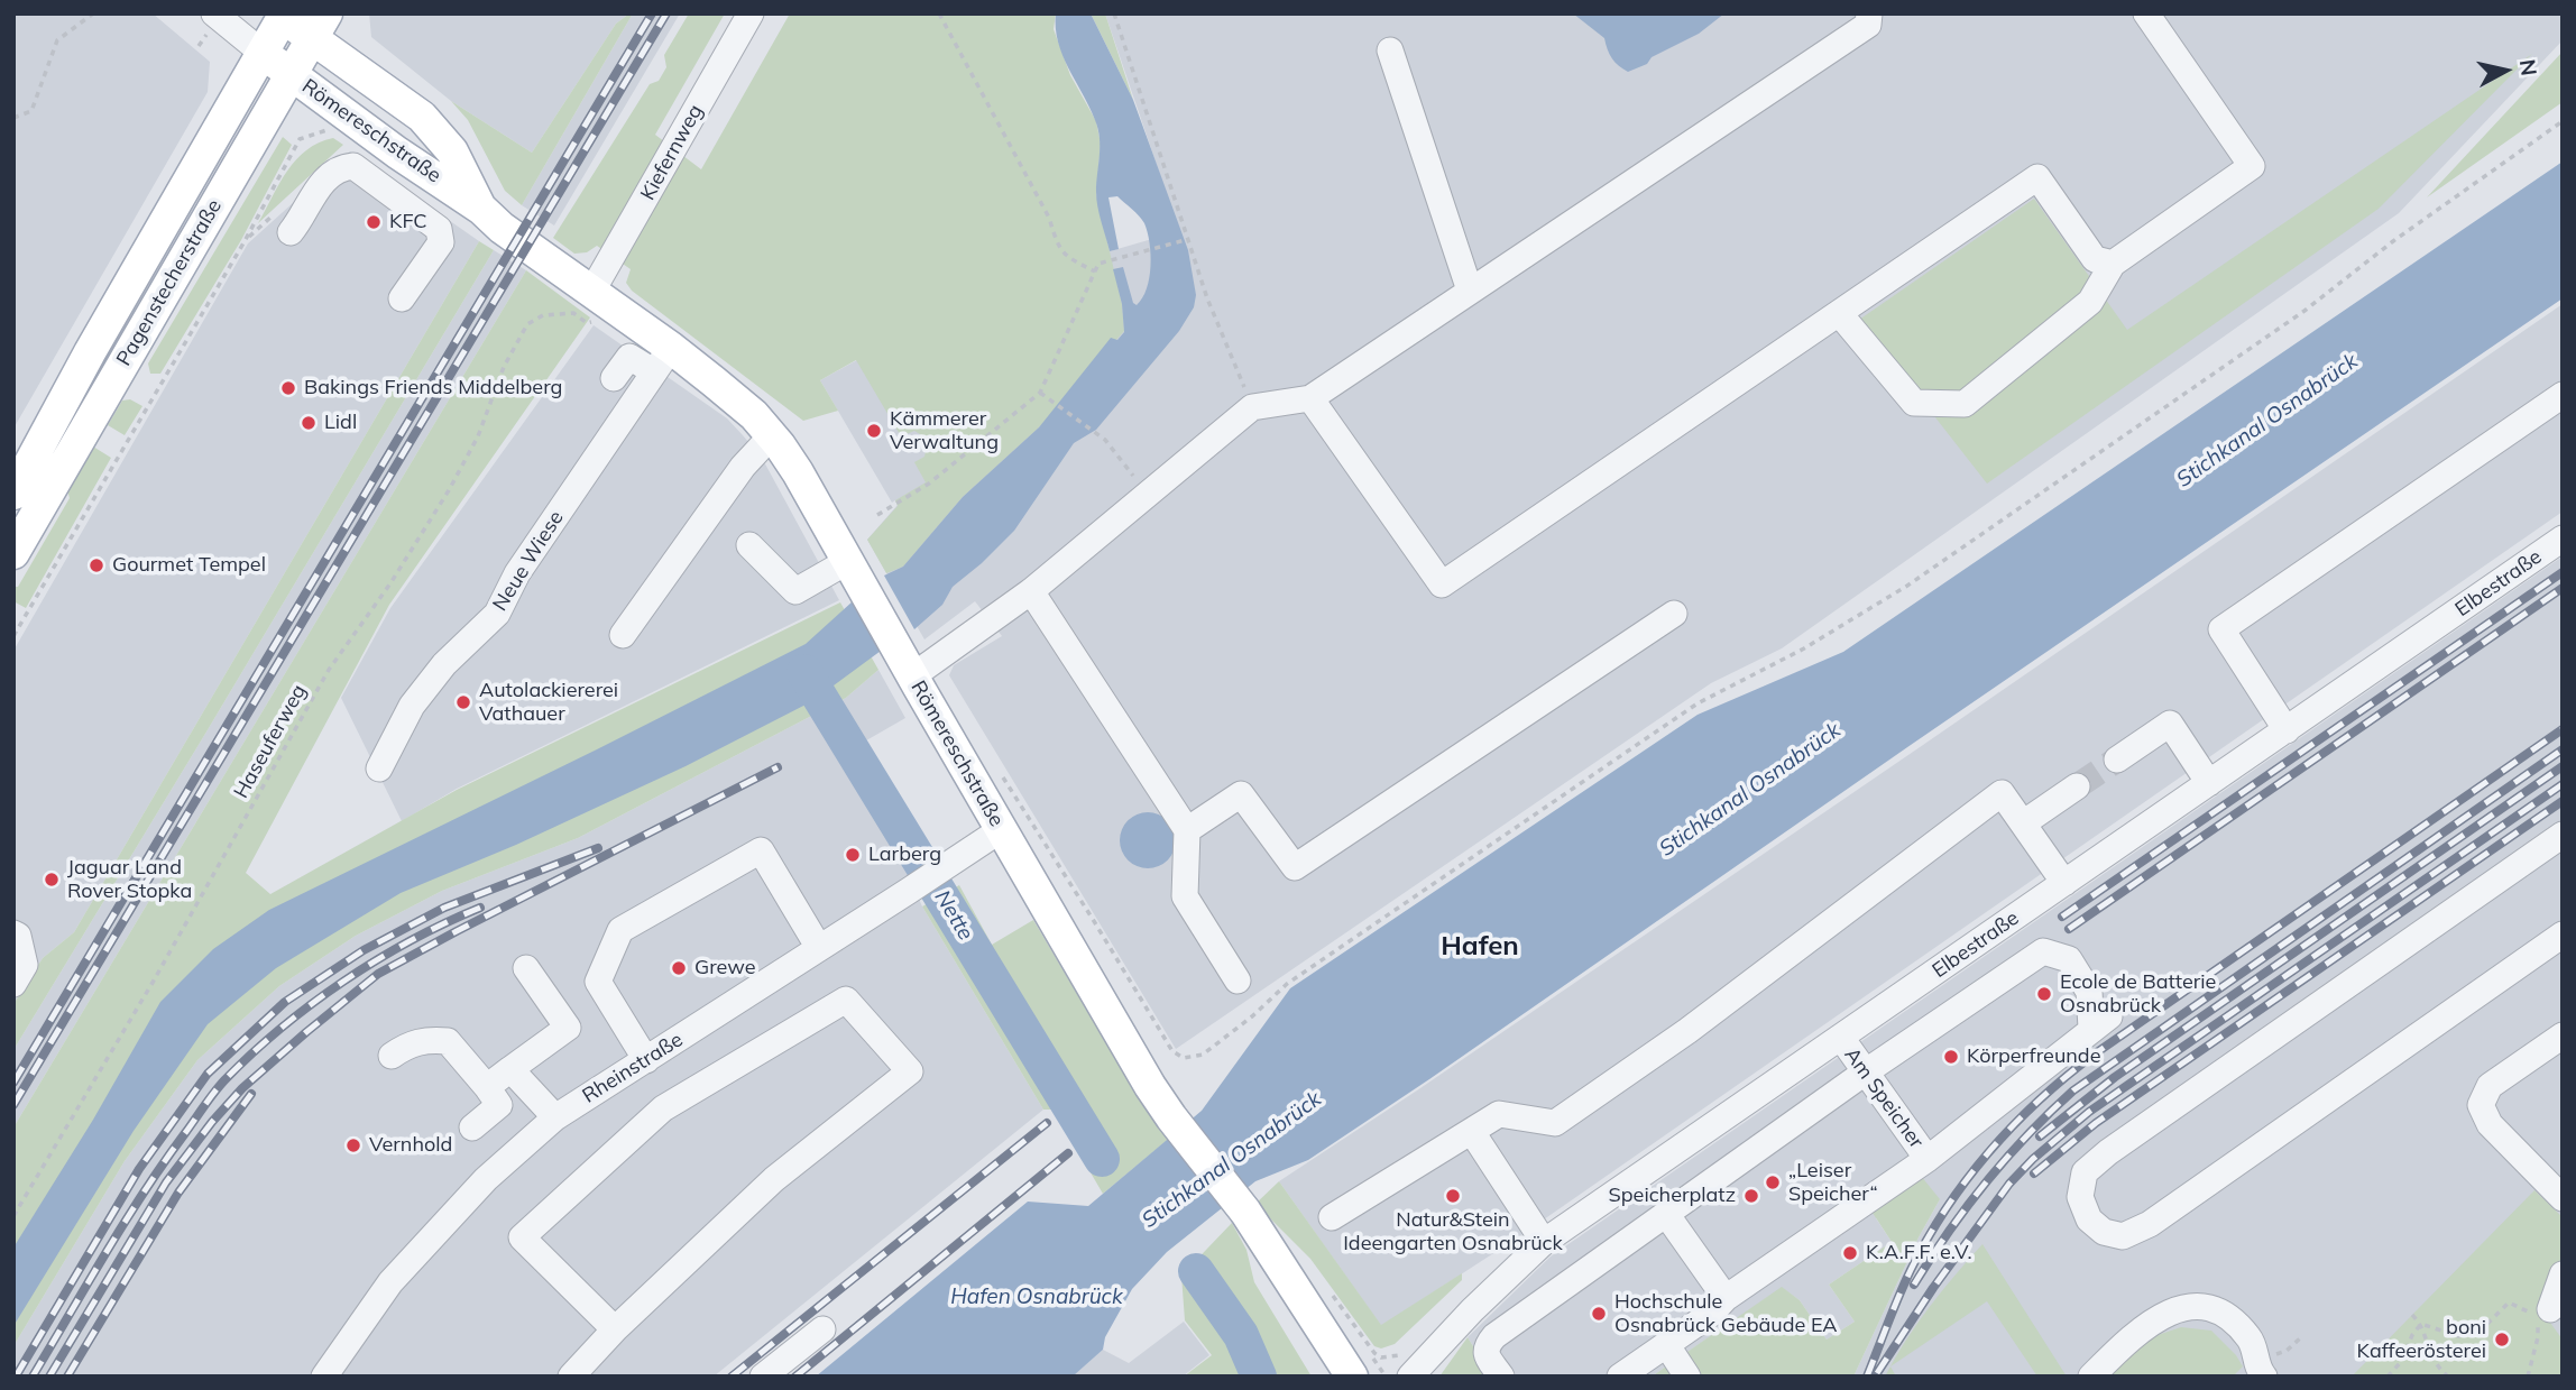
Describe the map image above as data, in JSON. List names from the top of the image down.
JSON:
{
  "streets": {
    "main road": ["Römereschstraße", "Pagenstecherstraße"],
    "street": [
      "Kiefernweg",
      "Neue Wiese",
      "Elbestraße",
      "Rheinstraße",
      "Am Speicher"
    ],
    "path": ["Haseuferweg"]
  },
  "crossings": [
    ["Römereschstraße", "Kiefernweg"],
    ["Römereschstraße", "Pagenstecherstraße"],
    ["Römereschstraße", "Neue Wiese"],
    ["Römereschstraße", "Haseuferweg"],
    ["Römereschstraße", "Rheinstraße"],
    ["Kiefernweg", "Haseuferweg"],
    ["Elbestraße", "Am Speicher"]
  ],
  "districts": ["Hafen"],
  "water": ["Stichkanal Osnabrück", "Nette", "Hafen Osnabrück"],
  "places": [
    "KFC",
    "Bakings Friends Middelberg",
    "Lidl",
    "Kämmerer Verwaltung",
    "Gourmet Tempel",
    "Autolackiererei Vathauer",
    "Larberg",
    "Jaguar Land Rover Stopka",
    "Grewe",
    "Ecole de Batterie Osnabrück",
    "Körperfreunde",
    "Vernhold",
    "„Leiser Speicher“",
    "Natur&Stein Ideengarten Osnabrück",
    "Speicherplatz",
    "K.A.F.F. e.V.",
    "Hochschule Osnabrück Gebäude EA",
    "boni Kaffeerösterei"
  ],
  "north": "right"
}
